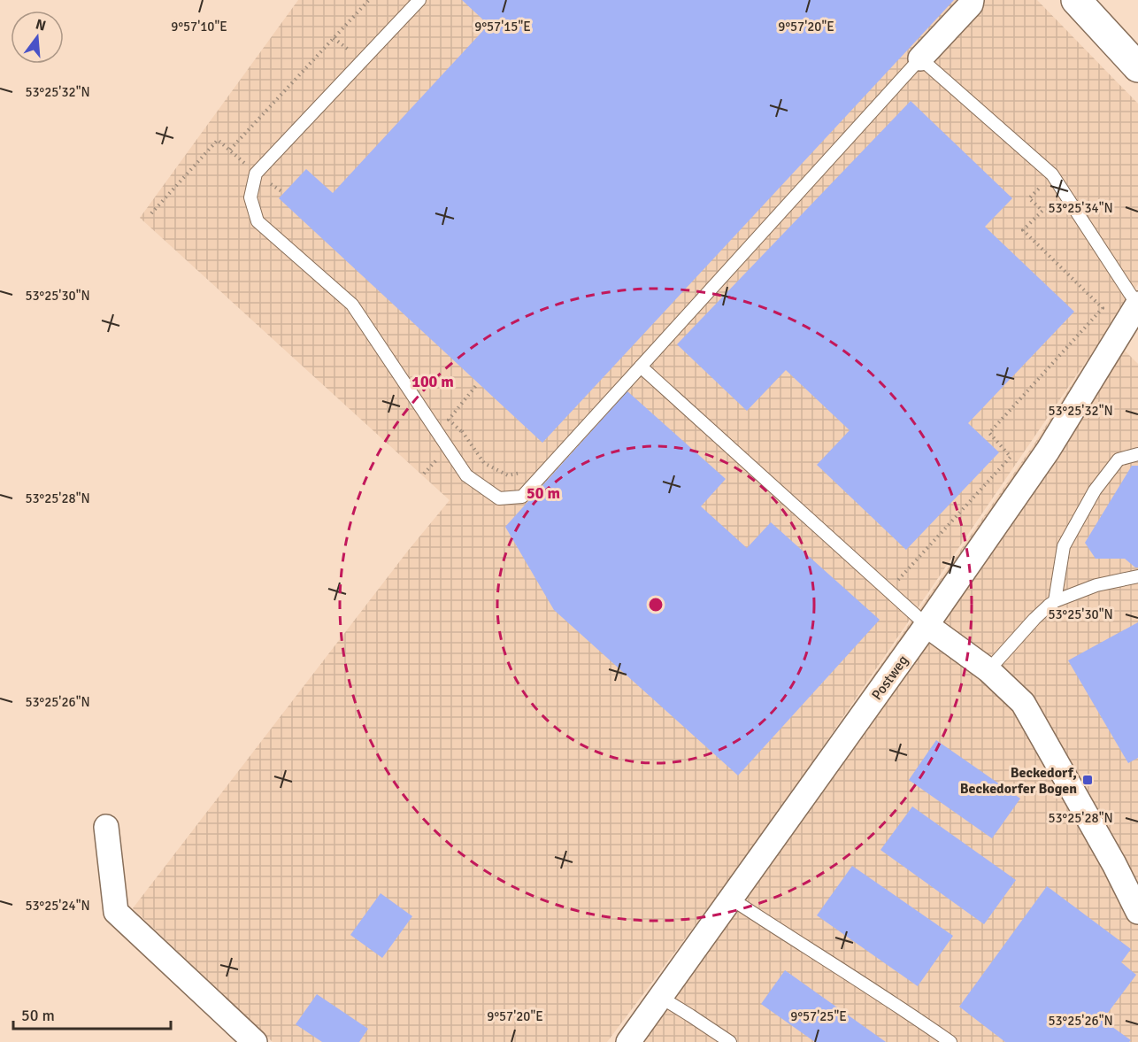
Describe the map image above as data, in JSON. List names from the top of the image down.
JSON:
{
  "streets": {
    "street": ["Postweg"]
  },
  "places": {
    "transit": ["Beckedorf, Beckedorfer Bogen"]
  },
  "scale_bar": "50 m",
  "north": "top",
  "coordinates": [
    "9°57'10\"E",
    "9°57'15\"E",
    "9°57'20\"E",
    "53°25'32\"N",
    "53°25'34\"N",
    "53°25'30\"N",
    "53°25'28\"N",
    "53°25'26\"N",
    "53°25'24\"N",
    "9°57'25\"E"
  ],
  "rings": ["100 m", "50 m"]
}
